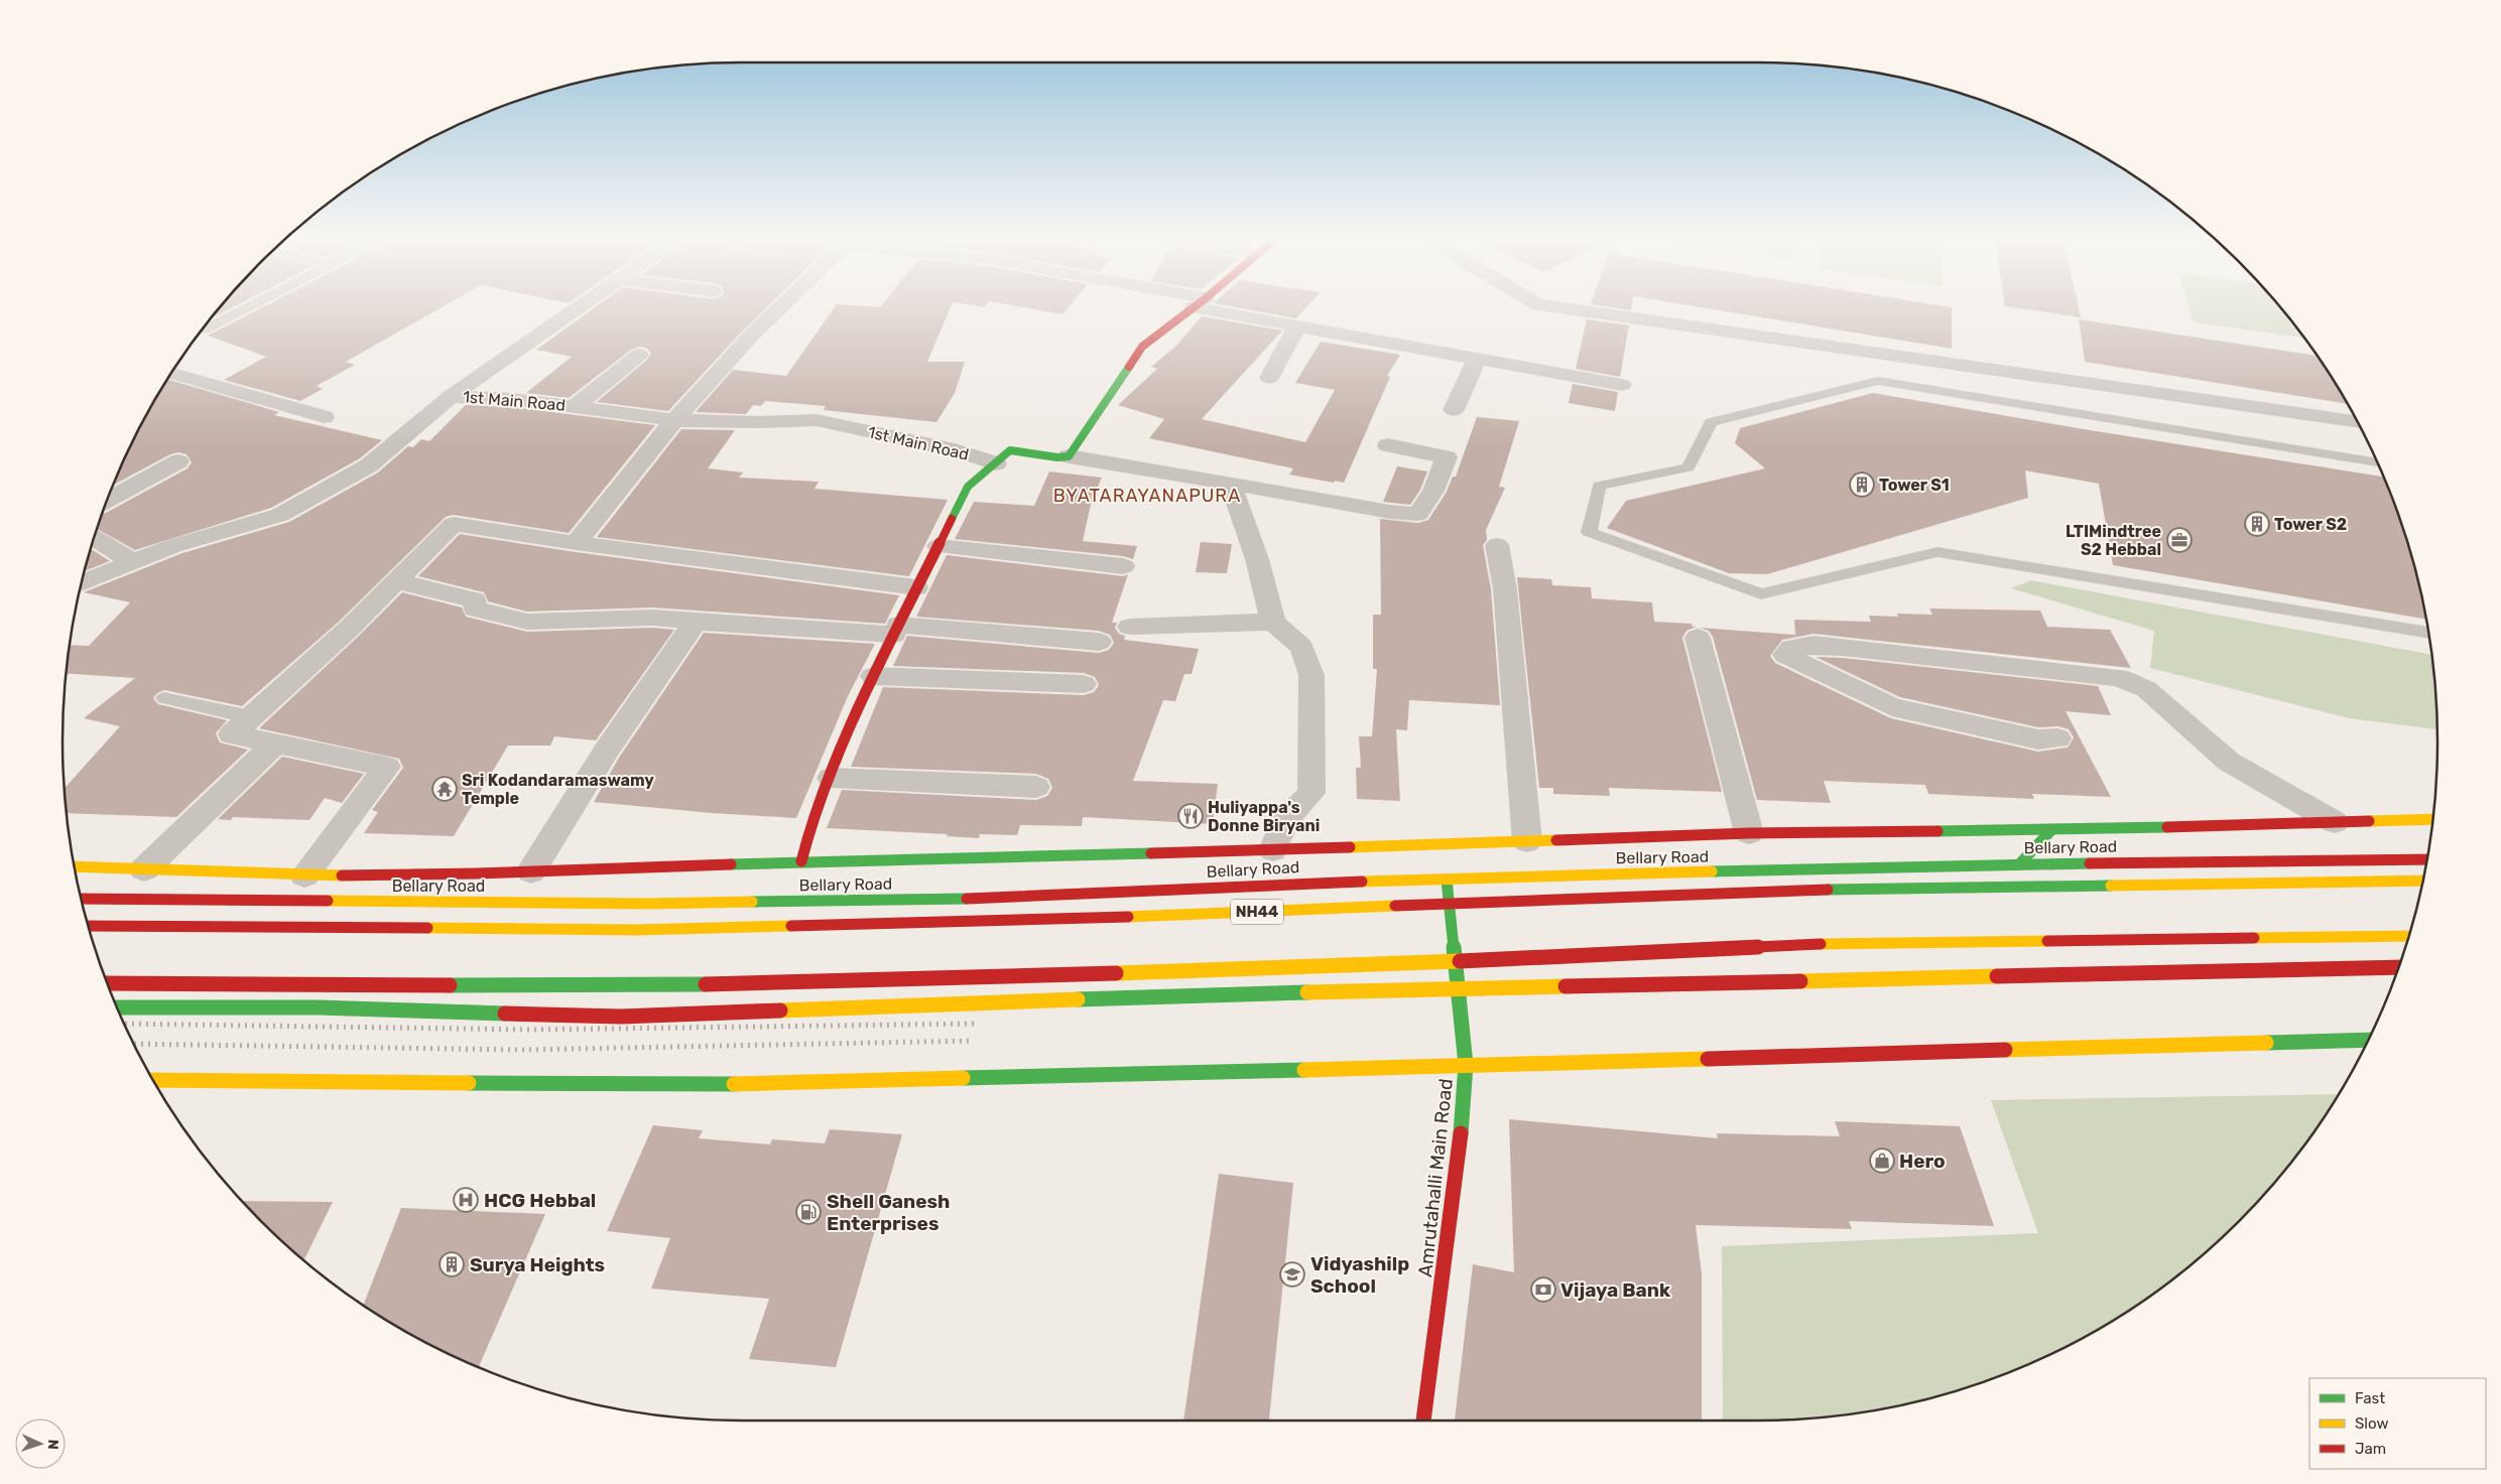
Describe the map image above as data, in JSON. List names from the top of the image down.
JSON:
{
  "streets": {
    "main road": ["Bellary Road", "NH44", "Amrutahalli Main Road"],
    "street": ["1st Main Road"]
  },
  "crossings": [
    ["Bellary Road", "Amrutahalli Main Road"]
  ],
  "districts": ["BYATARAYANAPURA"],
  "places": {
    "building": ["Tower S1", "Tower S2", "Surya Heights"],
    "office": ["LTIMindtree S2 Hebbal"],
    "temple": ["Sri Kodandaramaswamy Temple"],
    "restaurant": ["Huliyappa's Donne Biryani"],
    "shop": ["Hero"],
    "hospital": ["HCG Hebbal"],
    "fuel station": ["Shell Ganesh Enterprises"],
    "school or university": ["Vidyashilp School"],
    "bank": ["Vijaya Bank"]
  },
  "legend": ["Fast", "Slow", "Jam"],
  "north": "right"
}
